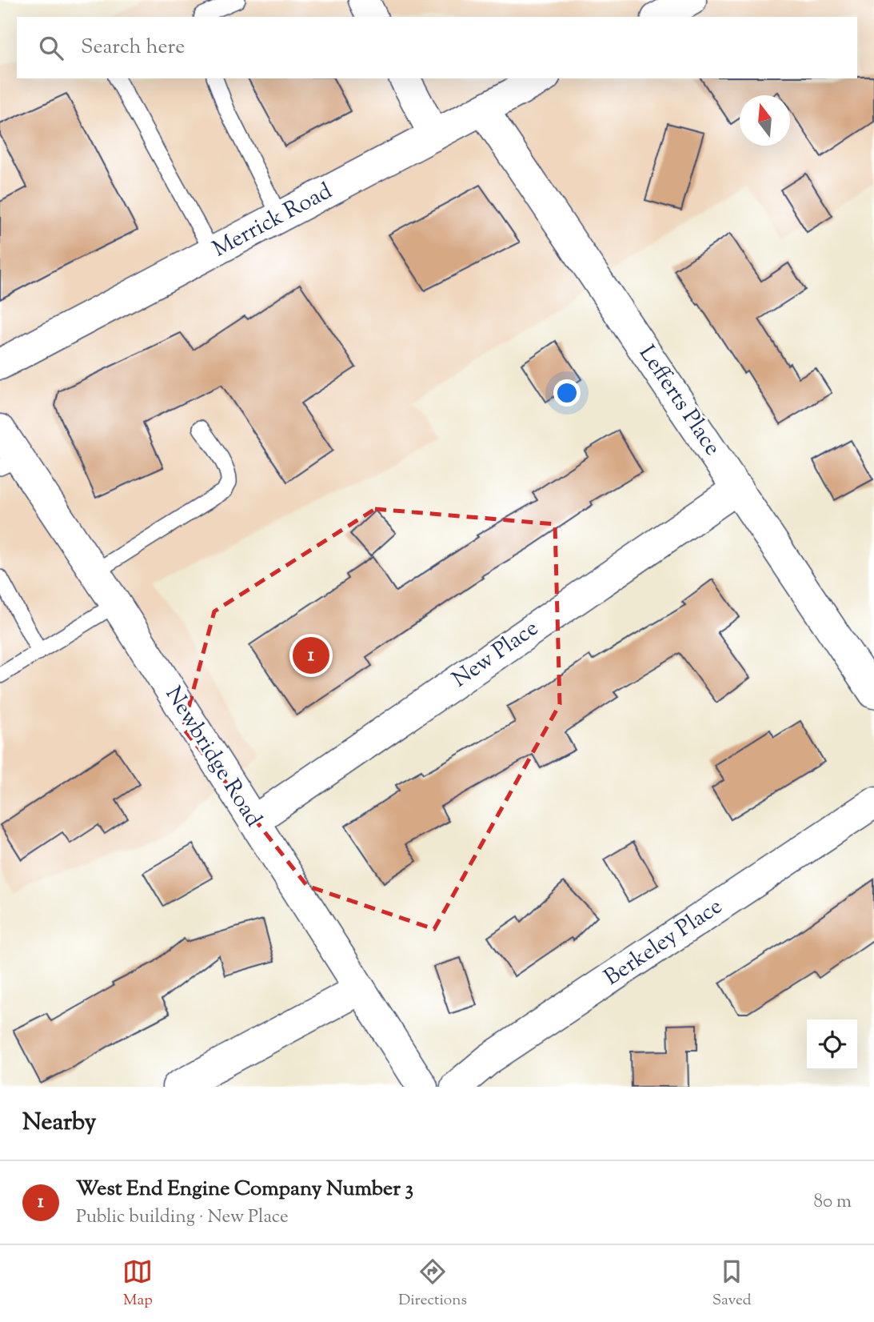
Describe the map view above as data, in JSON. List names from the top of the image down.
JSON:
{
  "streets": {
    "street": [
      "Merrick Road",
      "Lefferts Place",
      "New Place",
      "Newbridge Road",
      "Berkeley Place"
    ]
  },
  "crossings": [
    ["Merrick Road", "Lefferts Place"],
    ["Lefferts Place", "New Place"],
    ["New Place", "Newbridge Road"]
  ],
  "north": "top",
  "page": {
    "search": "Search here",
    "pins": "1",
    "heading": "Nearby",
    "list": [
      {
        "mark": "1",
        "name": "West End Engine Company Number 3",
        "note": "Public building · New Place",
        "value": "80 m"
      }
    ],
    "nav": ["Map", "Directions", "Saved"]
  }
}
